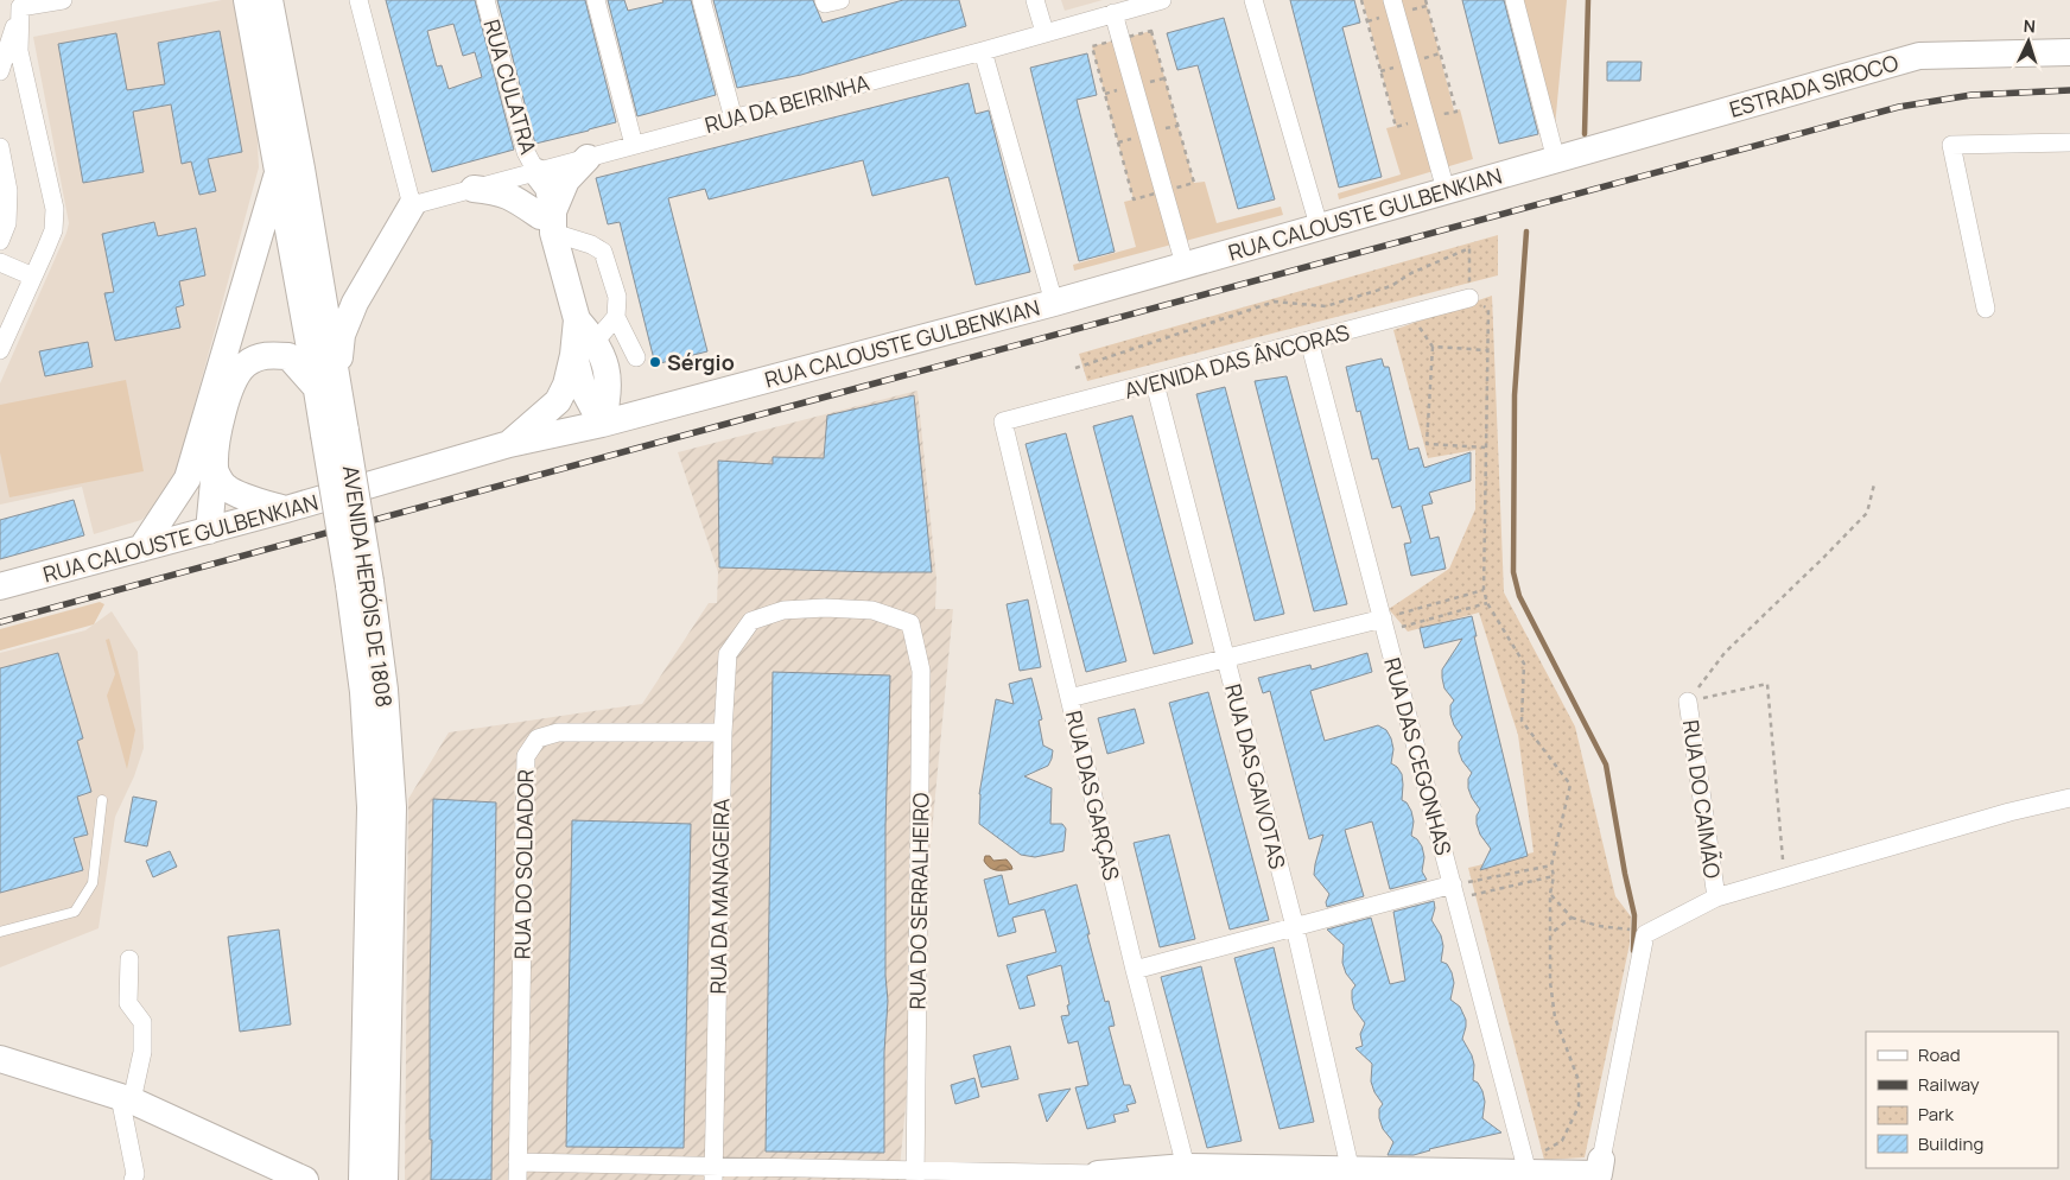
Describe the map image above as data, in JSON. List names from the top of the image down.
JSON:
{
  "streets": {
    "street": [
      "ESTRADA SIROCO",
      "RUA CULATRA",
      "RUA DA BEIRINHA",
      "RUA CALOUSTE GULBENKIAN",
      "AVENIDA DAS ÂNCORAS",
      "AVENIDA HERÓIS DE 1808",
      "RUA DAS CEGONHAS",
      "RUA DAS GAIVOTAS",
      "RUA DAS GARÇAS",
      "RUA DO CAIMÃO",
      "RUA DO SOLDADOR",
      "RUA DA MANAGEIRA",
      "RUA DO SERRALHEIRO"
    ]
  },
  "crossings": [
    ["ESTRADA SIROCO", "RUA CALOUSTE GULBENKIAN"],
    ["RUA CULATRA", "RUA DA BEIRINHA"],
    ["AVENIDA DAS ÂNCORAS", "RUA DAS CEGONHAS"],
    ["AVENIDA DAS ÂNCORAS", "RUA DAS GAIVOTAS"],
    ["AVENIDA DAS ÂNCORAS", "RUA DAS GARÇAS"],
    ["RUA DO SOLDADOR", "RUA DA MANAGEIRA"],
    ["RUA DA MANAGEIRA", "RUA DO SERRALHEIRO"]
  ],
  "places": ["Sérgio"],
  "legend": [
    "Road",
    "Railway",
    "Park",
    "Building"
  ],
  "north": "top"
}
